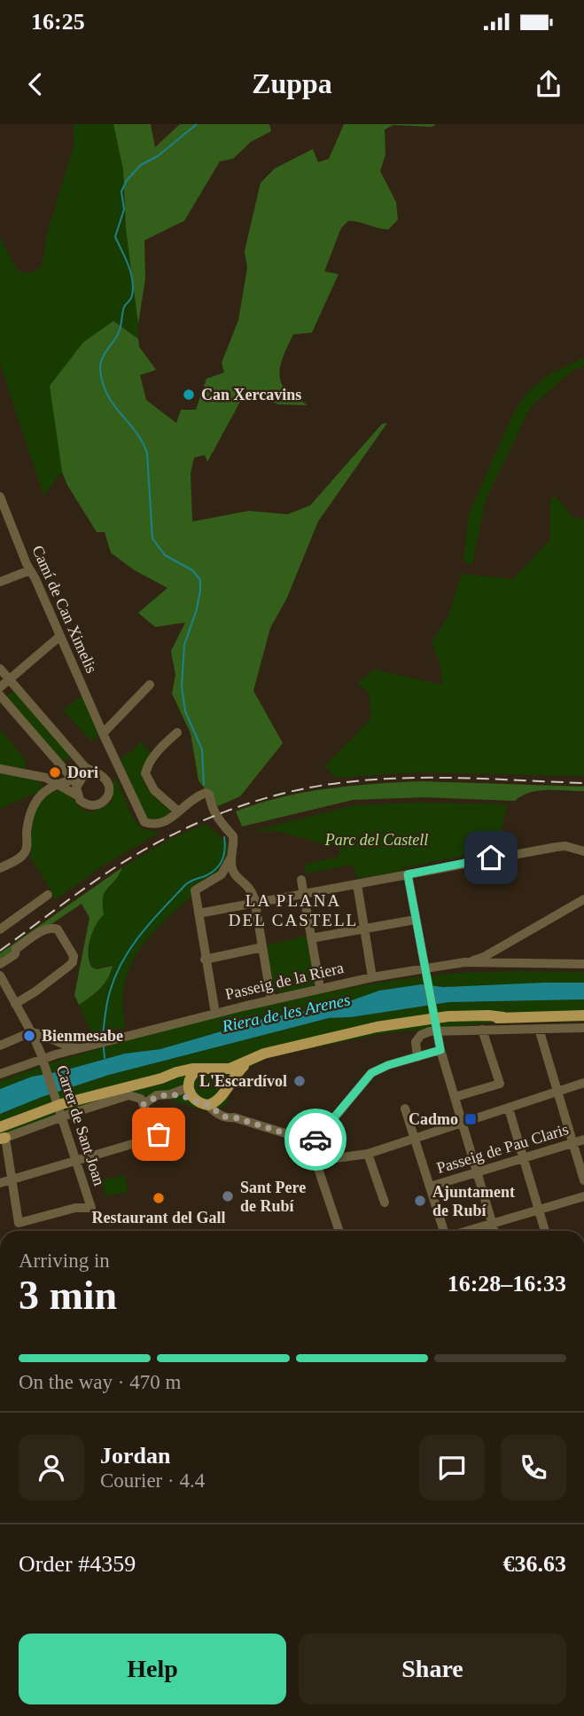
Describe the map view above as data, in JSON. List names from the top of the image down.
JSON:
{
  "streets": {
    "street": [
      "Camí de Can Ximelis",
      "Passeig de la Riera",
      "Carrer de Sant Joan",
      "Passeig de Pau Claris"
    ]
  },
  "districts": ["LA PLANA DEL CASTELL"],
  "water": ["Riera de les Arenes"],
  "parks": ["Parc del Castell"],
  "places": {
    "other": [
      "Can Xercavins",
      "Dori",
      "Bienmesabe",
      "L'Escardívol",
      "Sant Pere de Rubí",
      "Restaurant del Gall",
      "Ajuntament de Rubí"
    ],
    "transit": ["Cadmo"]
  },
  "page": {
    "status": "16:25",
    "header": "Zuppa",
    "heading": ["3 min", "Arriving in", "16:28–16:33"],
    "panel": [
      "Jordan",
      "Courier · 4.4",
      "Order #4359",
      "€36.63"
    ],
    "bar": "On the way · 470 m",
    "buttons": ["Help", "Share"]
  }
}
